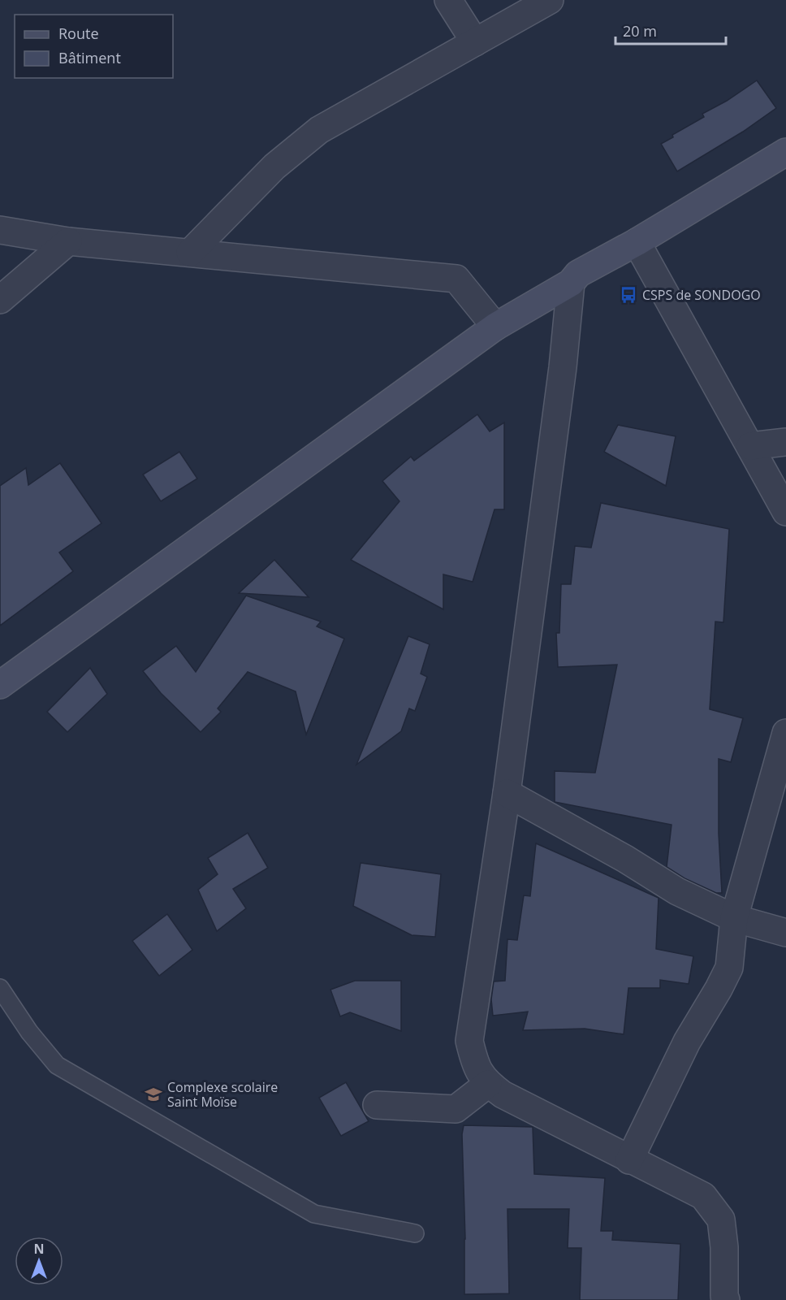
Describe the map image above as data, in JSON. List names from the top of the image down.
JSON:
{
  "places": {
    "bus stop": ["CSPS de SONDOGO"],
    "school or university": ["Complexe scolaire Saint Moïse"]
  },
  "legend": ["Route", "Bâtiment"],
  "scale_bar": "20 m",
  "north": "top"
}
